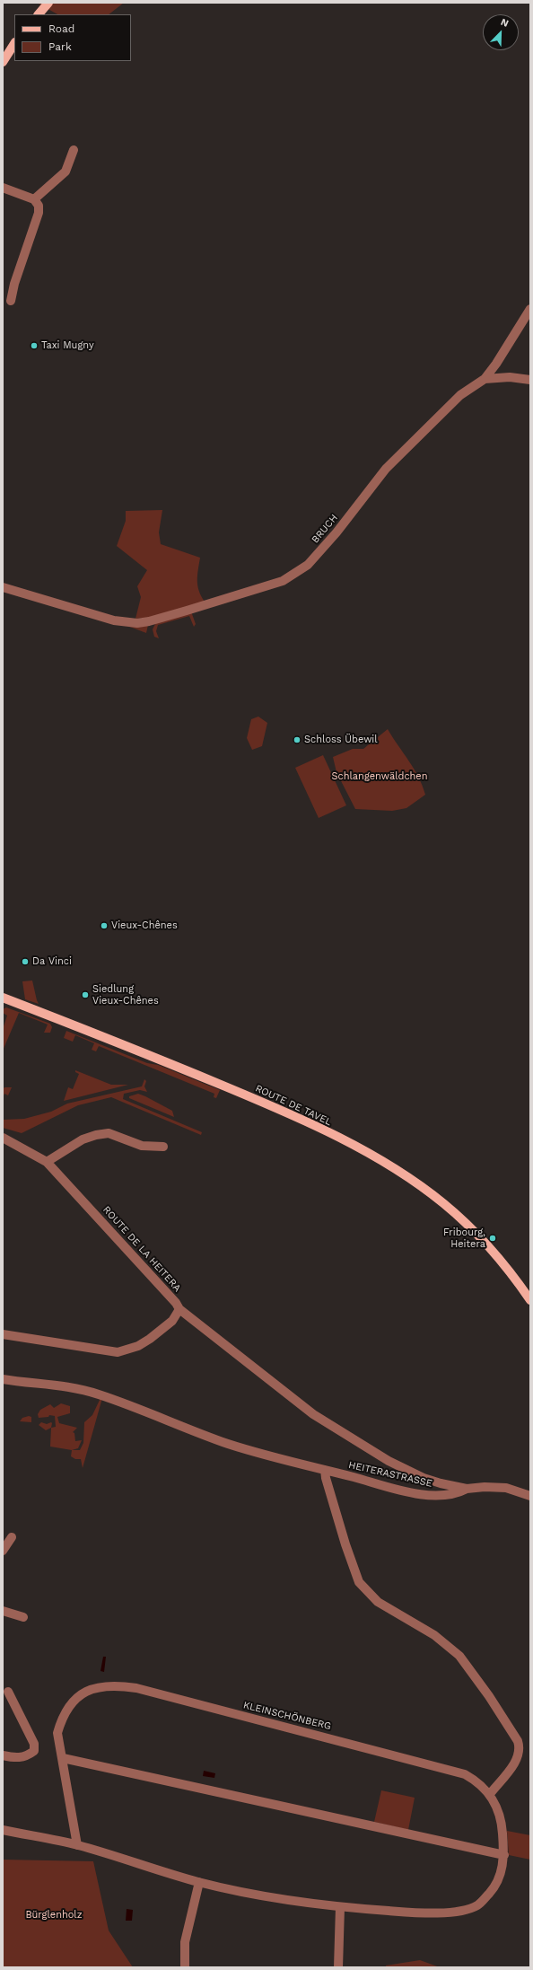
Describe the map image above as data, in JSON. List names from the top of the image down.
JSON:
{
  "streets": {
    "main road": ["ROUTE DE TAVEL"],
    "street": [
      "BRUCH",
      "ROUTE DE LA HEITERA",
      "HEITERASTRASSE",
      "KLEINSCHÖNBERG"
    ]
  },
  "crossings": [
    ["ROUTE DE LA HEITERA", "HEITERASTRASSE"]
  ],
  "parks": ["Schlangenwäldchen", "Bürglenholz"],
  "places": [
    "Taxi Mugny",
    "Schloss Übewil",
    "Vieux-Chênes",
    "Da Vinci",
    "Siedlung Vieux-Chênes",
    "Fribourg, Heitera"
  ],
  "legend": ["Road", "Park"],
  "north": "top right"
}
